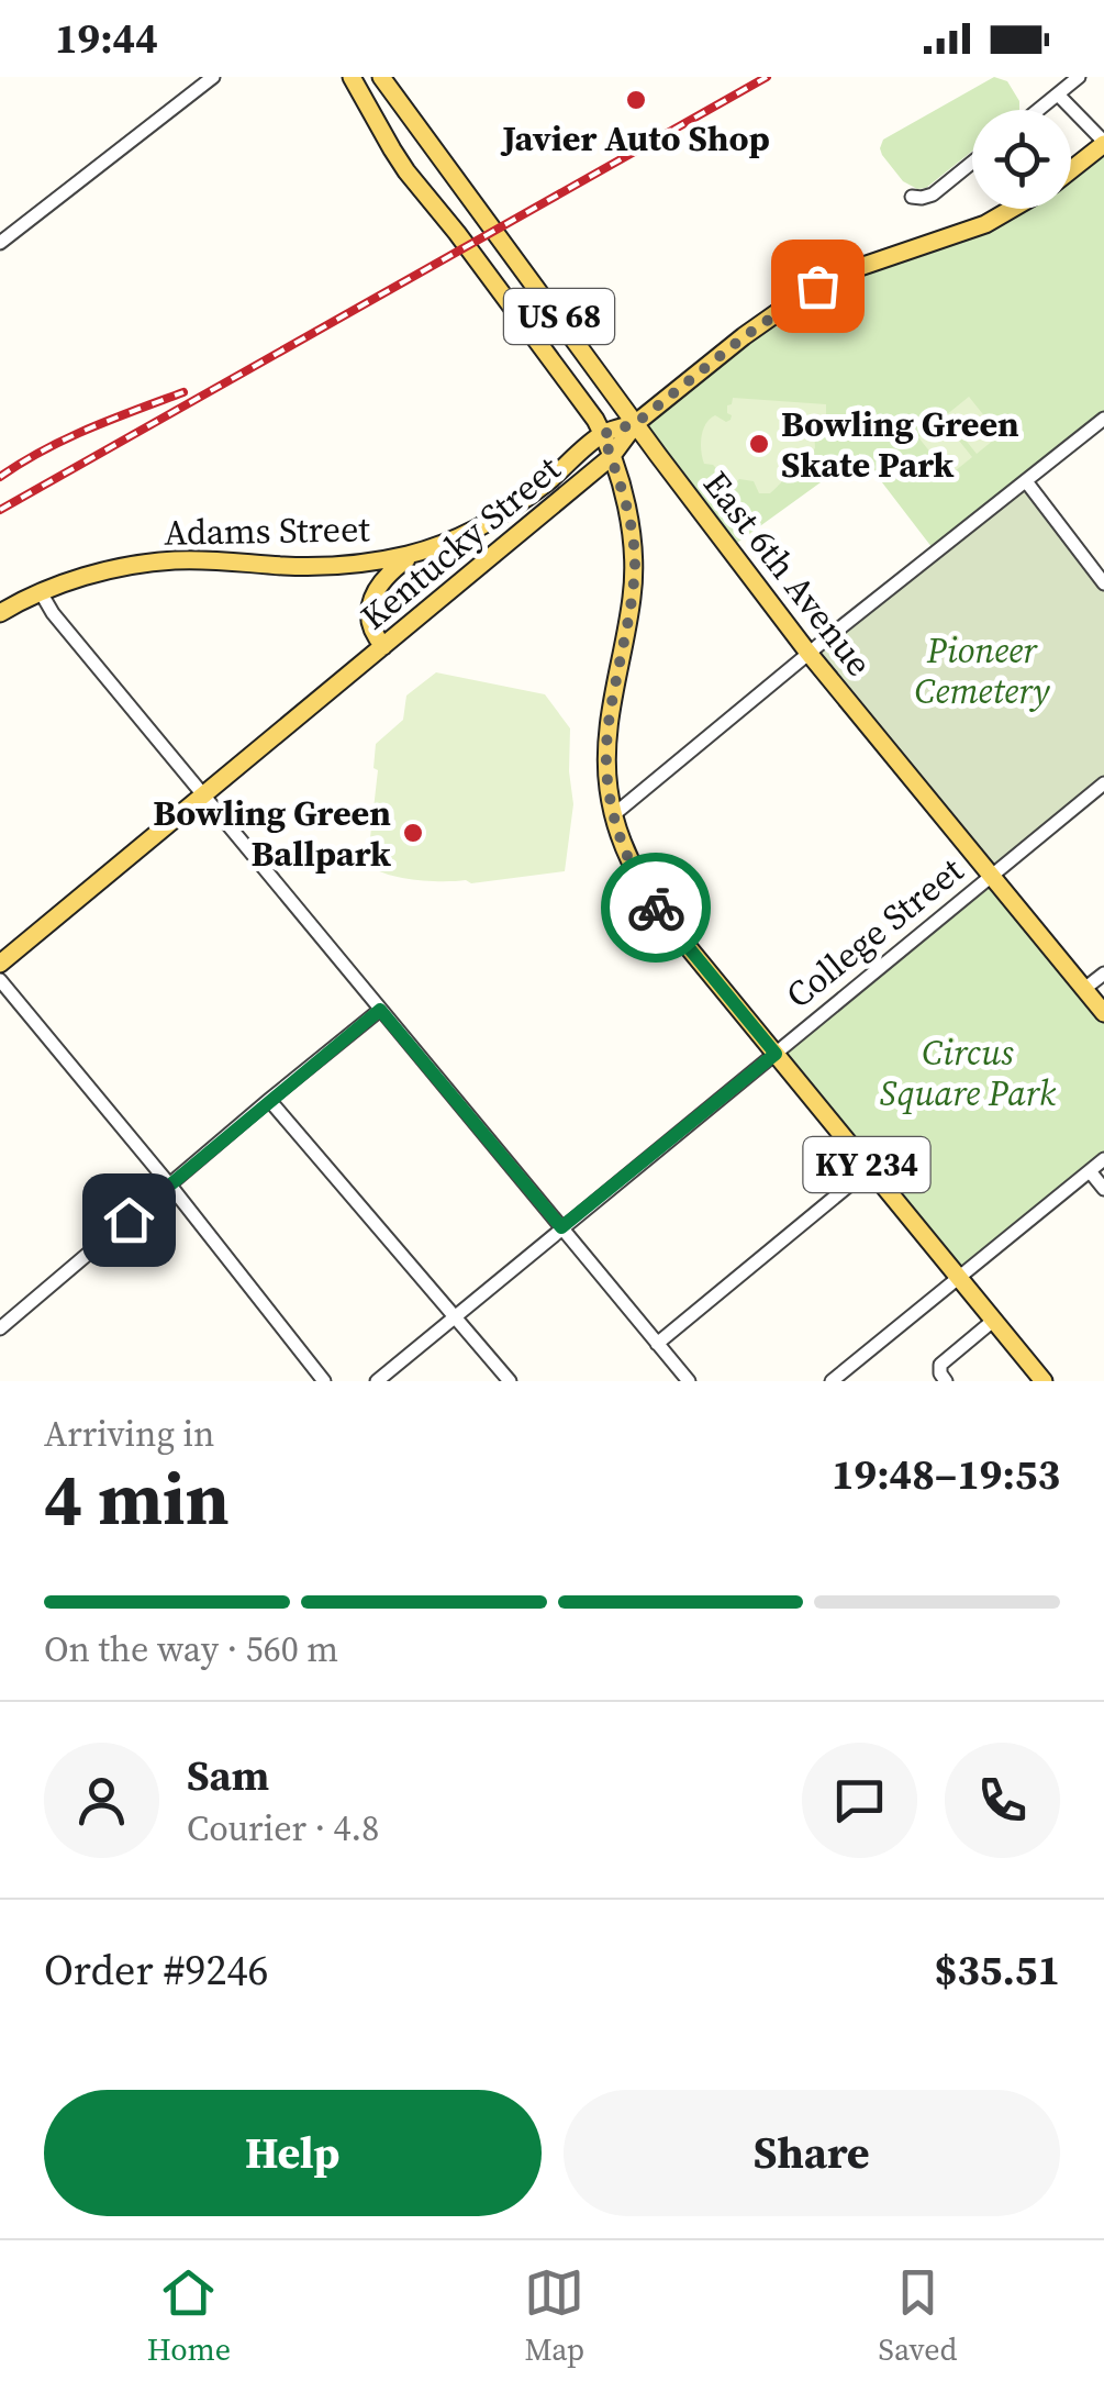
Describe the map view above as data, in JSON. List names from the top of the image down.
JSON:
{
  "streets": {
    "main road": [
      "US 68",
      "Adams Street",
      "Kentucky Street",
      "East 6th Avenue",
      "KY 234"
    ],
    "street": ["College Street"]
  },
  "crossings": [
    ["US 68", "Adams Street"],
    ["US 68", "Kentucky Street"],
    ["US 68", "KY 234"],
    ["Adams Street", "Kentucky Street"],
    ["Adams Street", "East 6th Avenue"],
    ["Kentucky Street", "East 6th Avenue"],
    ["Kentucky Street", "KY 234"],
    ["East 6th Avenue", "College Street"],
    ["College Street", "KY 234"]
  ],
  "parks": ["Pioneer Cemetery", "Circus Square Park"],
  "places": ["Javier Auto Shop", "Bowling Green Skate Park", "Bowling Green Ballpark"],
  "page": {
    "status": "19:44",
    "heading": ["4 min", "Arriving in", "19:48–19:53"],
    "panel": [
      "Sam",
      "Courier · 4.8",
      "Order #9246",
      "$35.51"
    ],
    "bar": "On the way · 560 m",
    "buttons": ["Help", "Share"],
    "tabs": ["Home", "Map", "Saved"]
  }
}
